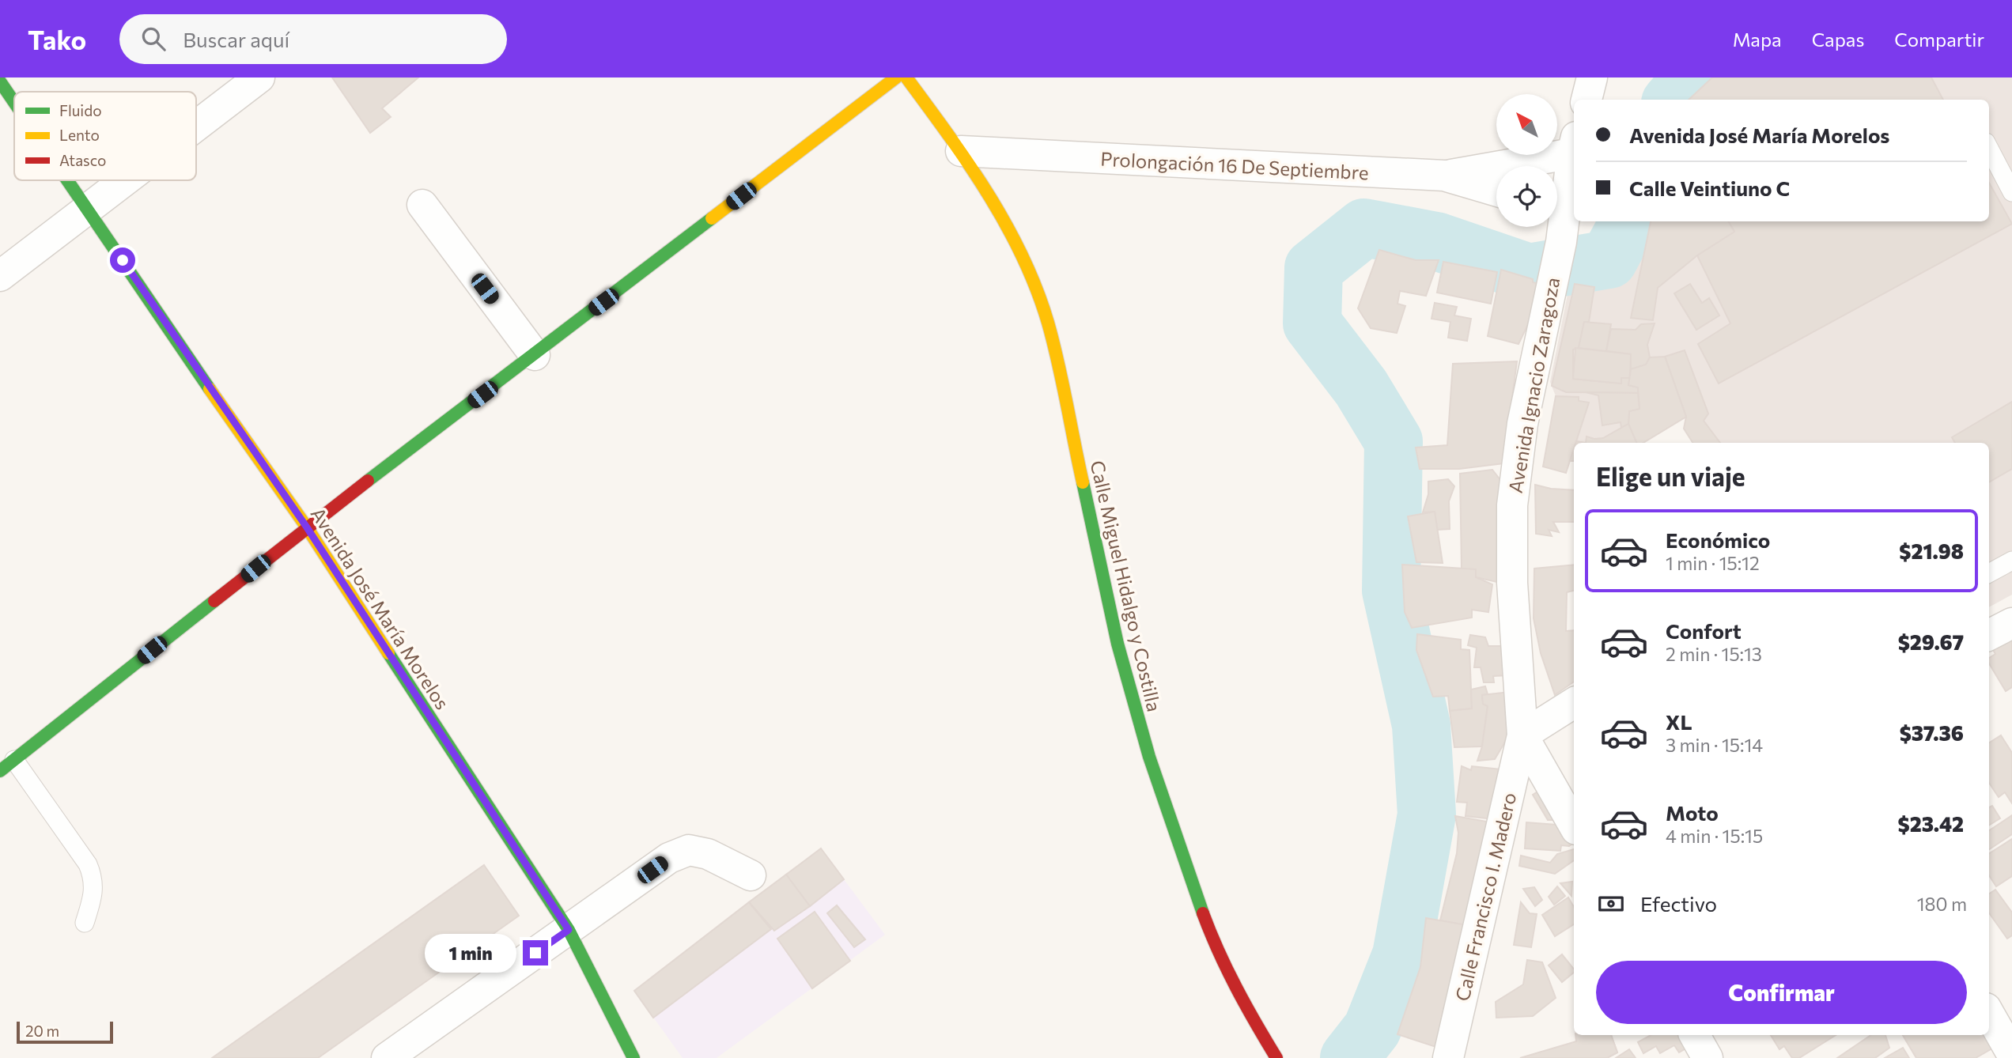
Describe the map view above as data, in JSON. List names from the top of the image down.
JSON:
{
  "streets": {
    "main road": ["Calle Miguel Hidalgo y Costilla", "Avenida José María Morelos"],
    "street": ["Prolongación 16 De Septiembre", "Avenida Ignacio Zaragoza", "Calle Francisco I. Madero"]
  },
  "crossings": [
    ["Prolongación 16 De Septiembre", "Calle Miguel Hidalgo y Costilla"],
    ["Avenida Ignacio Zaragoza", "Calle Francisco I. Madero"]
  ],
  "legend": ["Fluido", "Lento", "Atasco"],
  "scale_bar": "20 m",
  "north": "top left",
  "page": {
    "header": "Tako",
    "search": "Buscar aquí",
    "nav": ["Mapa", "Capas", "Compartir"],
    "banner": ["Avenida José María Morelos", "Calle Veintiuno C"],
    "heading": "Elige un viaje",
    "list": [
      {
        "name": "Económico",
        "note": "1 min · 15:12",
        "value": "$21.98"
      },
      {
        "name": "Confort",
        "note": "2 min · 15:13",
        "value": "$29.67"
      },
      {
        "name": "XL",
        "note": "3 min · 15:14",
        "value": "$37.36"
      },
      {
        "name": "Moto",
        "note": "4 min · 15:15",
        "value": "$23.42"
      }
    ],
    "pay": ["Efectivo", "180 m"],
    "bubble": "1 min",
    "buttons": "Confirmar",
    "scale": "20 m"
  }
}
